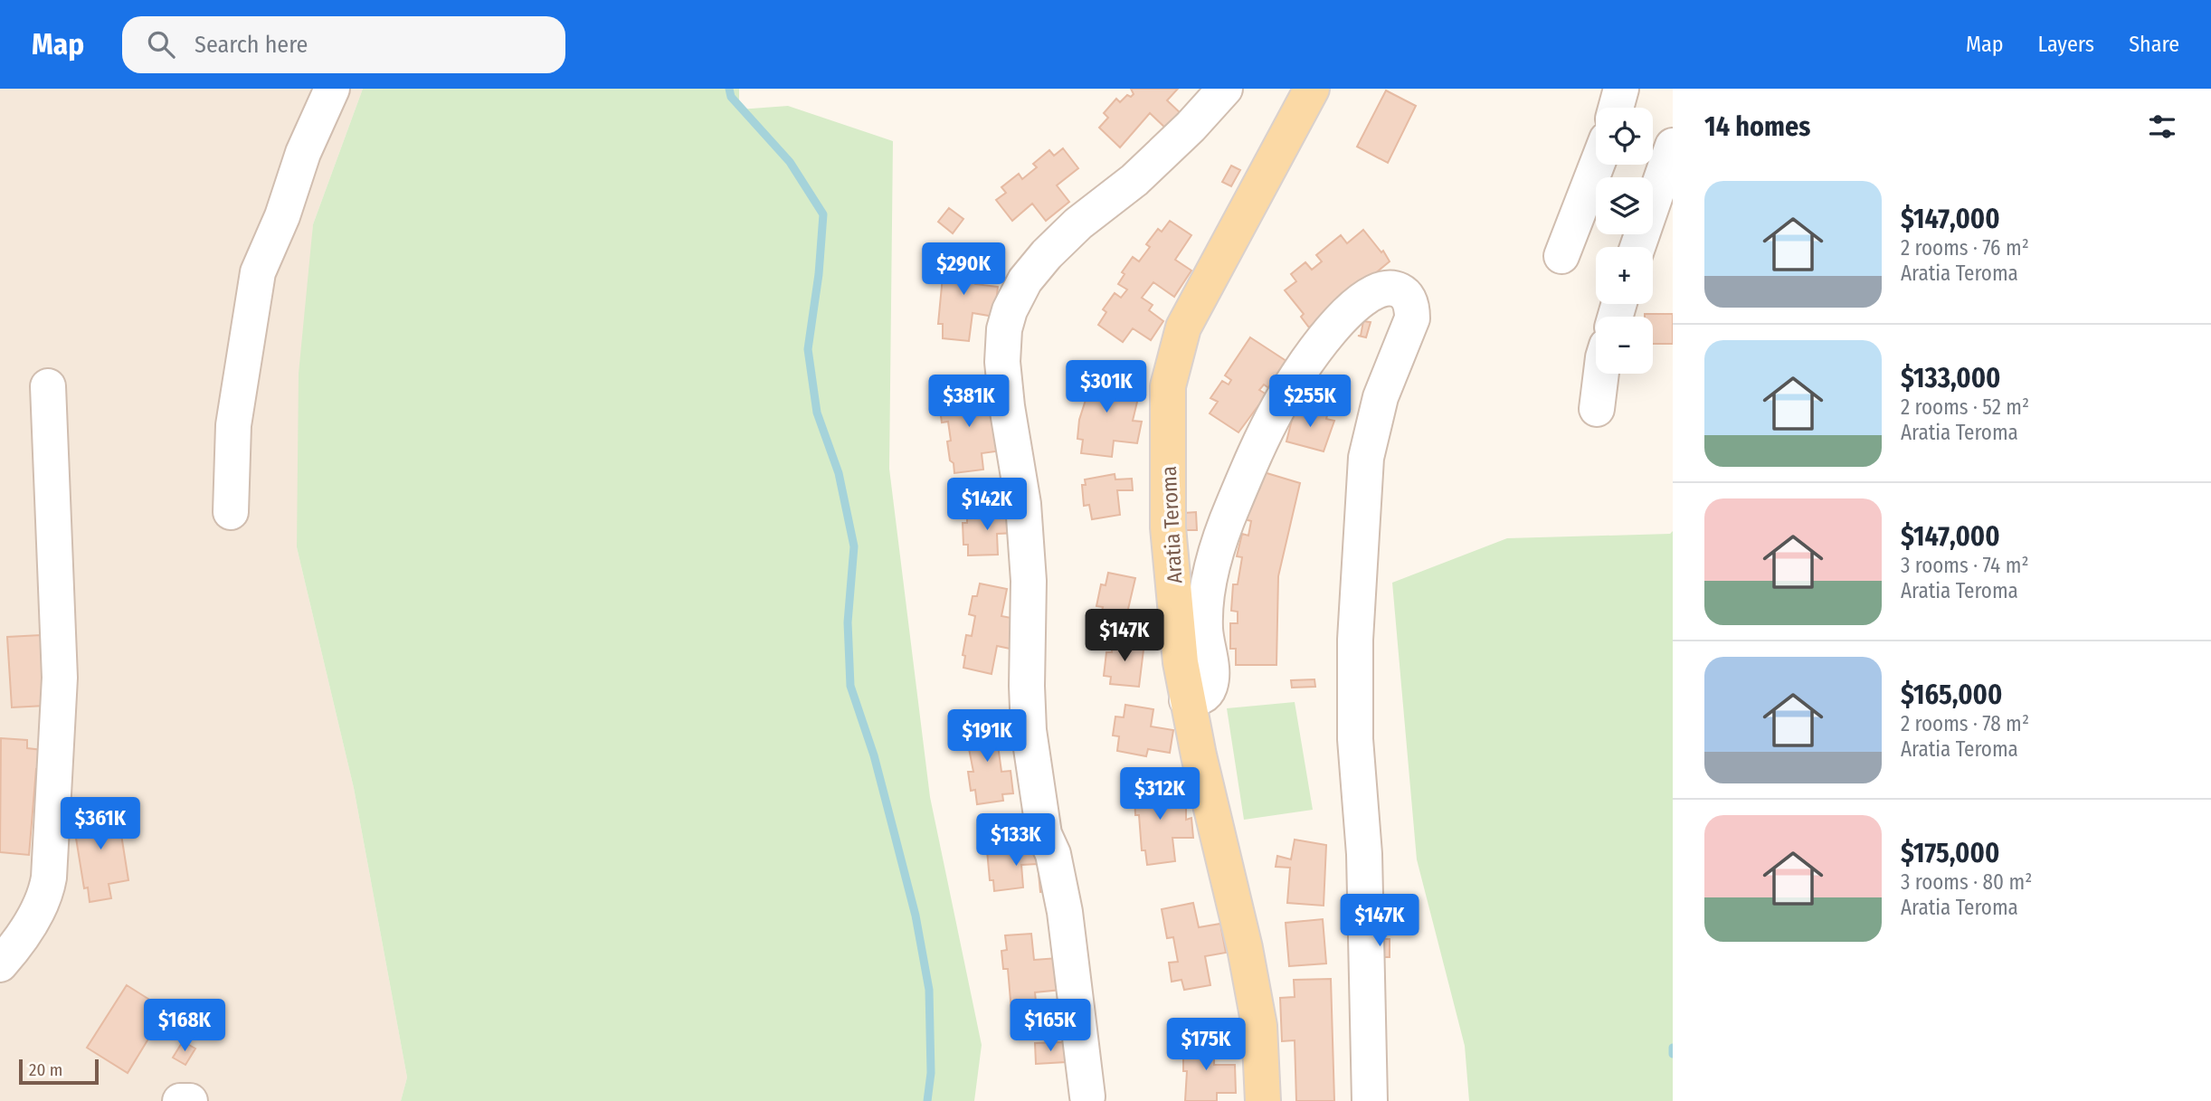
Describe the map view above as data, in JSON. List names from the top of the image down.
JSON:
{
  "streets": {
    "main road": ["Aratia Teroma"]
  },
  "scale_bar": "20 m",
  "page": {
    "header": "Map",
    "search": "Search here",
    "nav": ["Map", "Layers", "Share"],
    "heading": "14 homes",
    "map_buttons": ["+", "−"],
    "list": [
      {
        "name": "$147,000",
        "note": "2 rooms · 76 m² · Aratia Teroma"
      },
      {
        "name": "$133,000",
        "note": "2 rooms · 52 m² · Aratia Teroma"
      },
      {
        "name": "$147,000",
        "note": "3 rooms · 74 m² · Aratia Teroma"
      },
      {
        "name": "$165,000",
        "note": "2 rooms · 78 m² · Aratia Teroma"
      },
      {
        "name": "$175,000",
        "note": "3 rooms · 80 m² · Aratia Teroma"
      }
    ],
    "price": [
      "$290K",
      "$301K",
      "$381K",
      "$255K",
      "$142K",
      "$147K",
      "$191K",
      "$312K",
      "$361K",
      "$133K",
      "$147K",
      "$168K",
      "$165K",
      "$175K"
    ],
    "scale": "20 m"
  }
}
